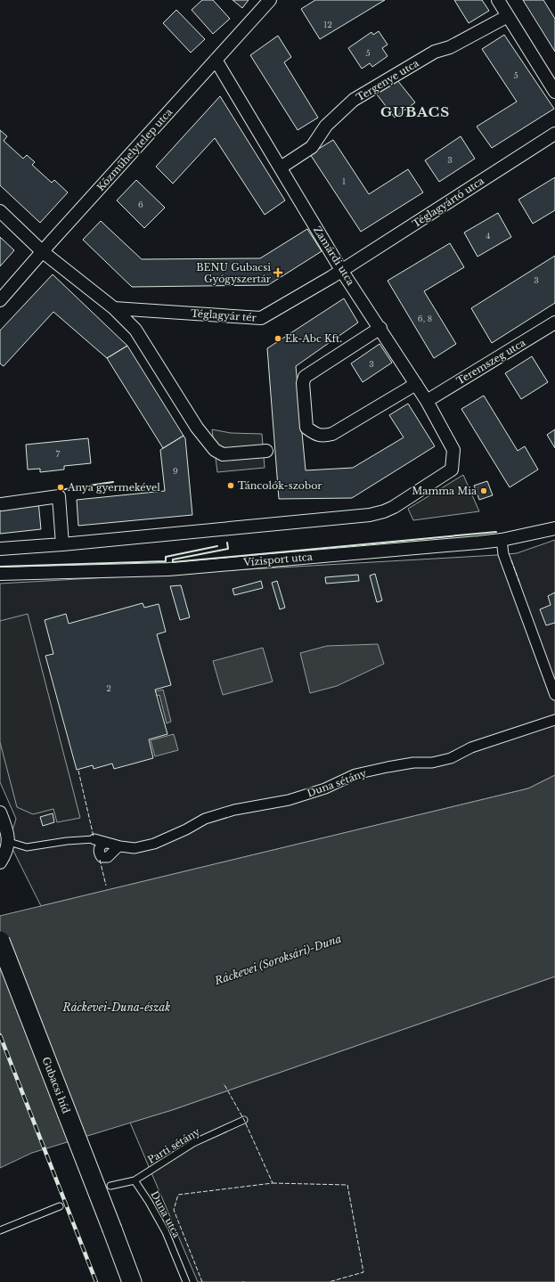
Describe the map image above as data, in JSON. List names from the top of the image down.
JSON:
{
  "streets": {
    "main road": ["Gubacsi híd"],
    "street": [
      "Tergenye utca",
      "Közműhelytelep utca",
      "Téglagyártó utca",
      "Zamárdi utca",
      "Téglagyár tér",
      "Teremszeg utca",
      "Vízisport utca",
      "Duna sétány"
    ],
    "lane": ["Parti sétány", "Duna utca"]
  },
  "crossings": [
    ["Tergenye utca", "Zamárdi utca"],
    ["Közműhelytelep utca", "Zamárdi utca"],
    ["Téglagyártó utca", "Zamárdi utca"],
    ["Téglagyártó utca", "Téglagyár tér"],
    ["Zamárdi utca", "Téglagyár tér"],
    ["Zamárdi utca", "Teremszeg utca"],
    ["Parti sétány", "Duna utca"]
  ],
  "districts": ["GUBACS"],
  "water": ["Ráckevei (Soroksári)-Duna", "Ráckevei-Duna-észak"],
  "places": {
    "health": ["BENU Gubacsi Gyógyszertár"],
    "other": [
      "Ek-Abc Kft.",
      "Táncolók-szobor",
      "Anya gyermekével",
      "Mamma Mia"
    ]
  },
  "house_numbers": [
    "12",
    "5",
    "5",
    "3",
    "1",
    "6",
    "4",
    "3",
    "6, 8",
    "3",
    "7",
    "9",
    "2"
  ]
}
